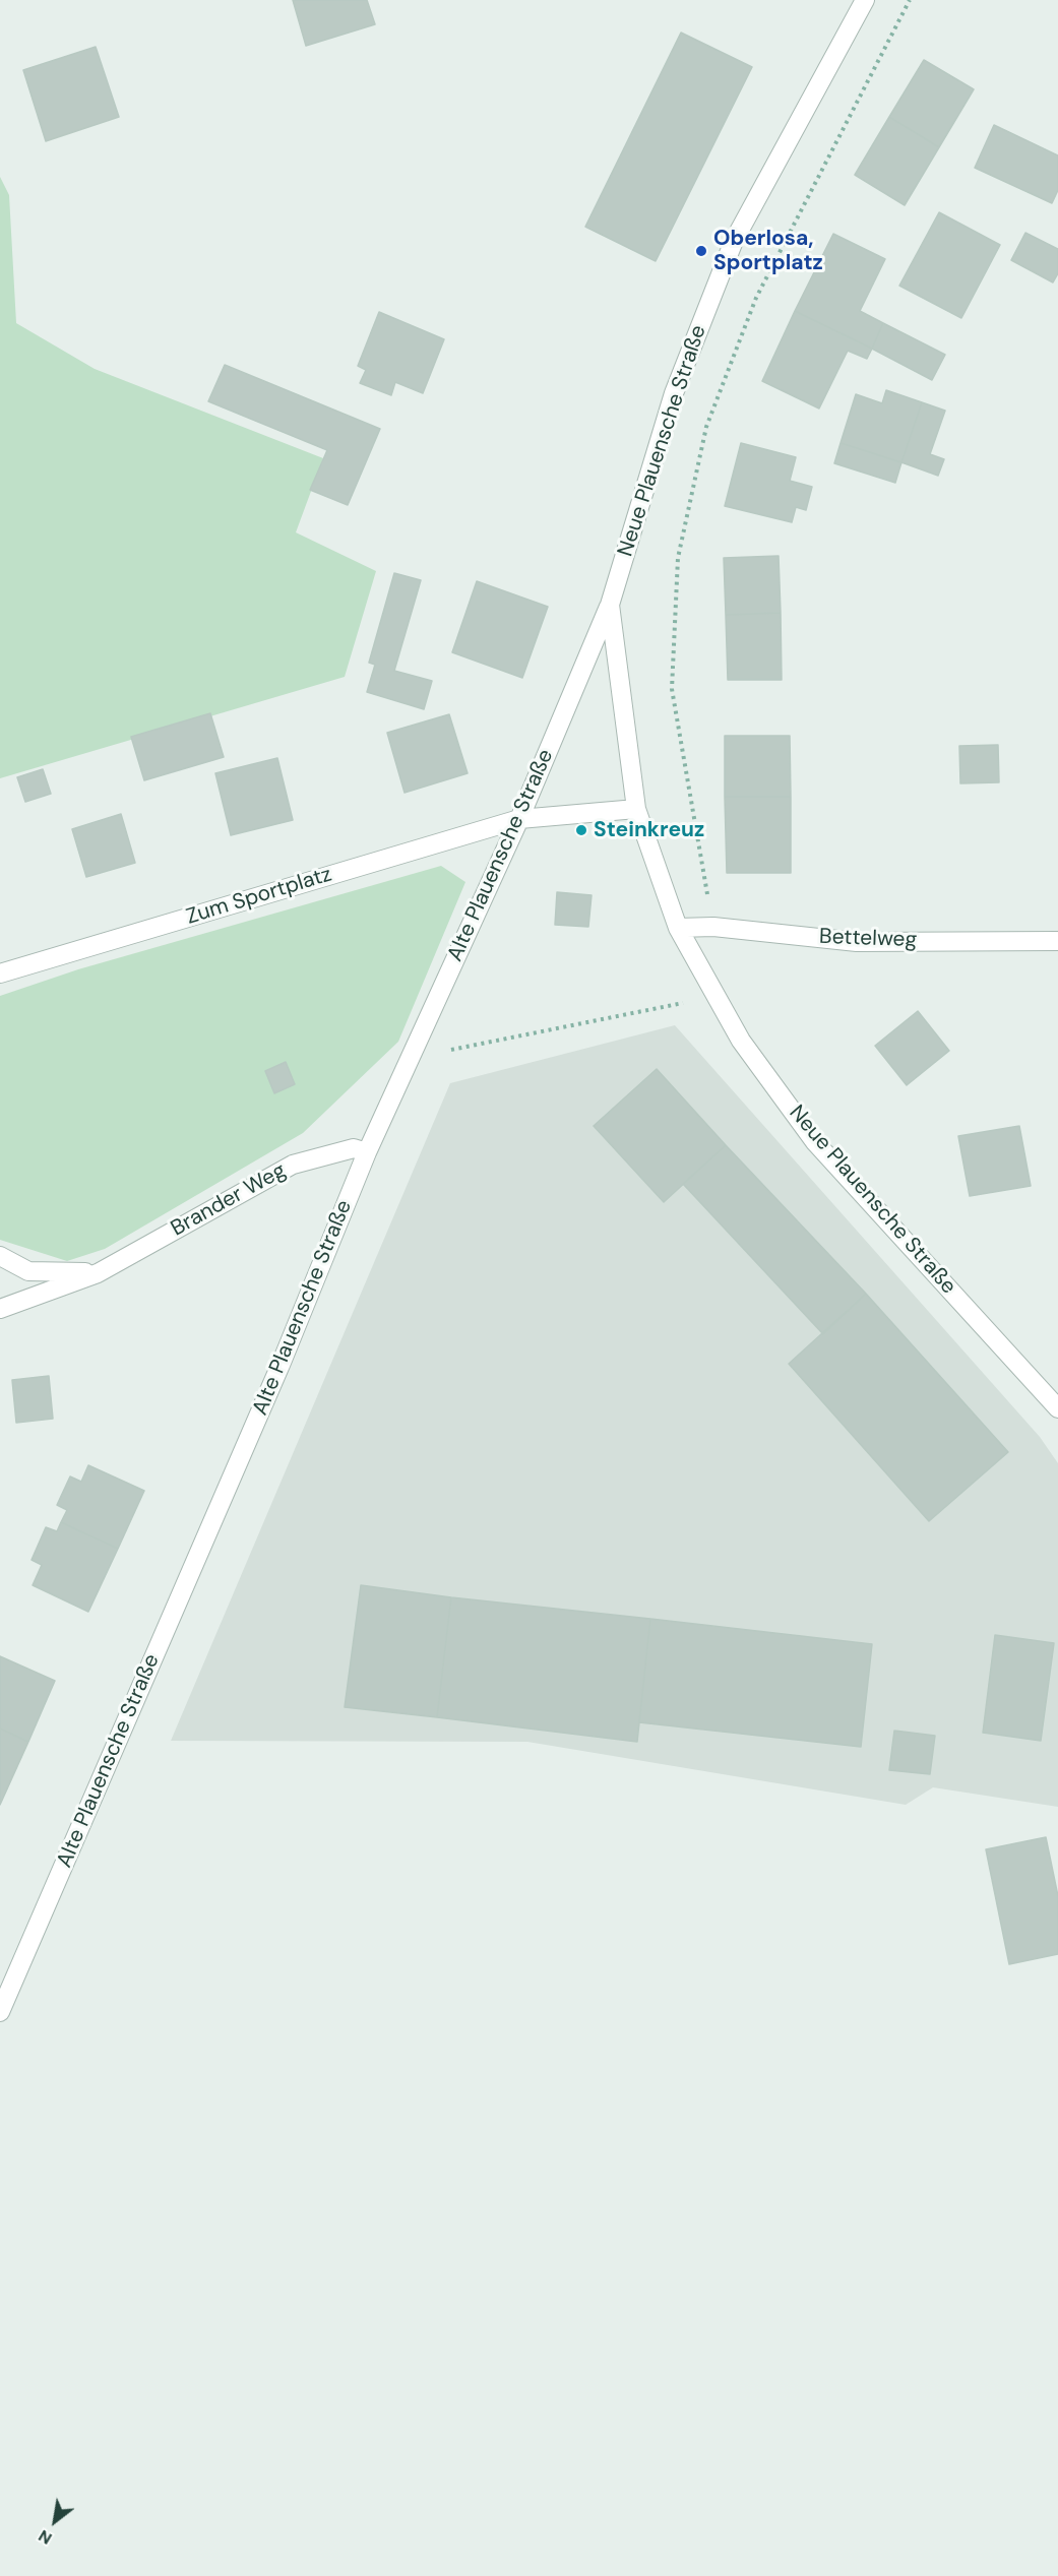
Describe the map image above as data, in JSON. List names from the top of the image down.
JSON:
{
  "streets": {
    "street": [
      "Neue Plauensche Straße",
      "Alte Plauensche Straße",
      "Zum Sportplatz",
      "Bettelweg",
      "Brander Weg"
    ]
  },
  "crossings": [
    ["Neue Plauensche Straße", "Alte Plauensche Straße"],
    ["Neue Plauensche Straße", "Bettelweg"],
    ["Alte Plauensche Straße", "Zum Sportplatz"],
    ["Alte Plauensche Straße", "Brander Weg"]
  ],
  "places": ["Oberlosa, Sportplatz", "Steinkreuz"],
  "north": "bottom left"
}
